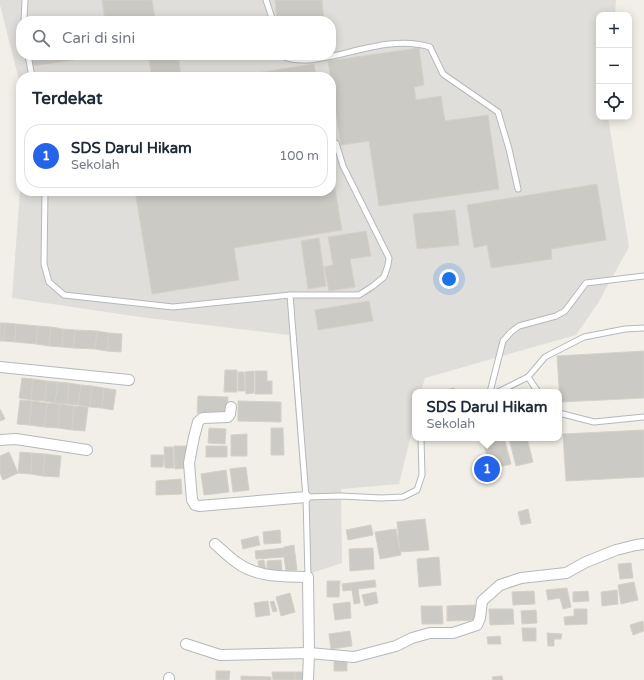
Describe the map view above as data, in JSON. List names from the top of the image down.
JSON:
{
  "page": {
    "map_buttons": ["+", "−"],
    "search": "Cari di sini",
    "heading": "Terdekat",
    "list": [
      {
        "mark": "1",
        "name": "SDS Darul Hikam",
        "note": "Sekolah",
        "value": "100 m"
      }
    ],
    "popup": ["SDS Darul Hikam", "Sekolah"],
    "pins": "1"
  }
}
